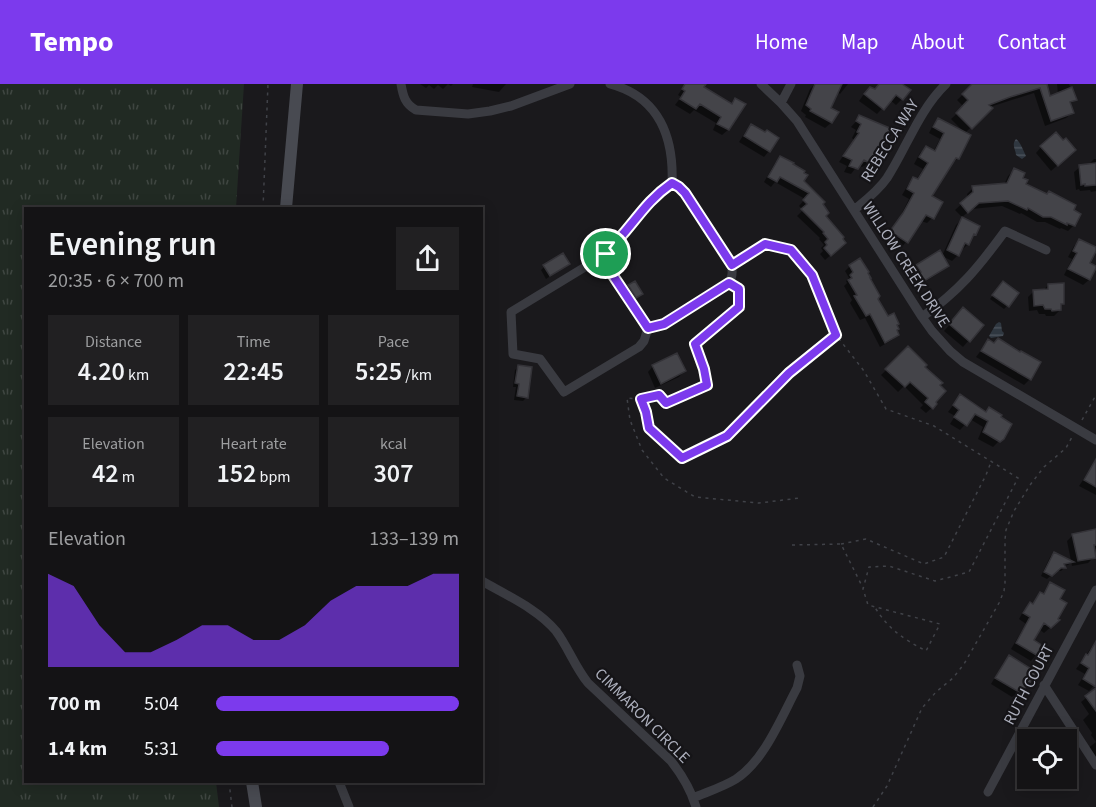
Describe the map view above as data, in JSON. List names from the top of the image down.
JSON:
{
  "streets": {
    "street": [
      "REBECCA WAY",
      "WILLOW CREEK DRIVE",
      "RUTH COURT",
      "CIMMARON CIRCLE"
    ]
  },
  "crossings": [
    ["REBECCA WAY", "WILLOW CREEK DRIVE"]
  ],
  "page": {
    "header": "Tempo",
    "nav": [
      "Home",
      "Map",
      "About",
      "Contact"
    ],
    "heading": ["Evening run", "20:35 · 6 × 700 m"],
    "stats": [
      ["Distance", "4.20 km"],
      ["Time", "22:45"],
      ["Pace", "5:25 /km"],
      ["Elevation", "42 m"],
      ["Heart rate", "152 bpm"],
      ["kcal", "307"]
    ],
    "chart": ["Elevation", "133–139 m"],
    "list": [
      {
        "name": "700 m",
        "note": "5:04"
      },
      {
        "name": "1.4 km",
        "note": "5:31"
      }
    ]
  }
}
